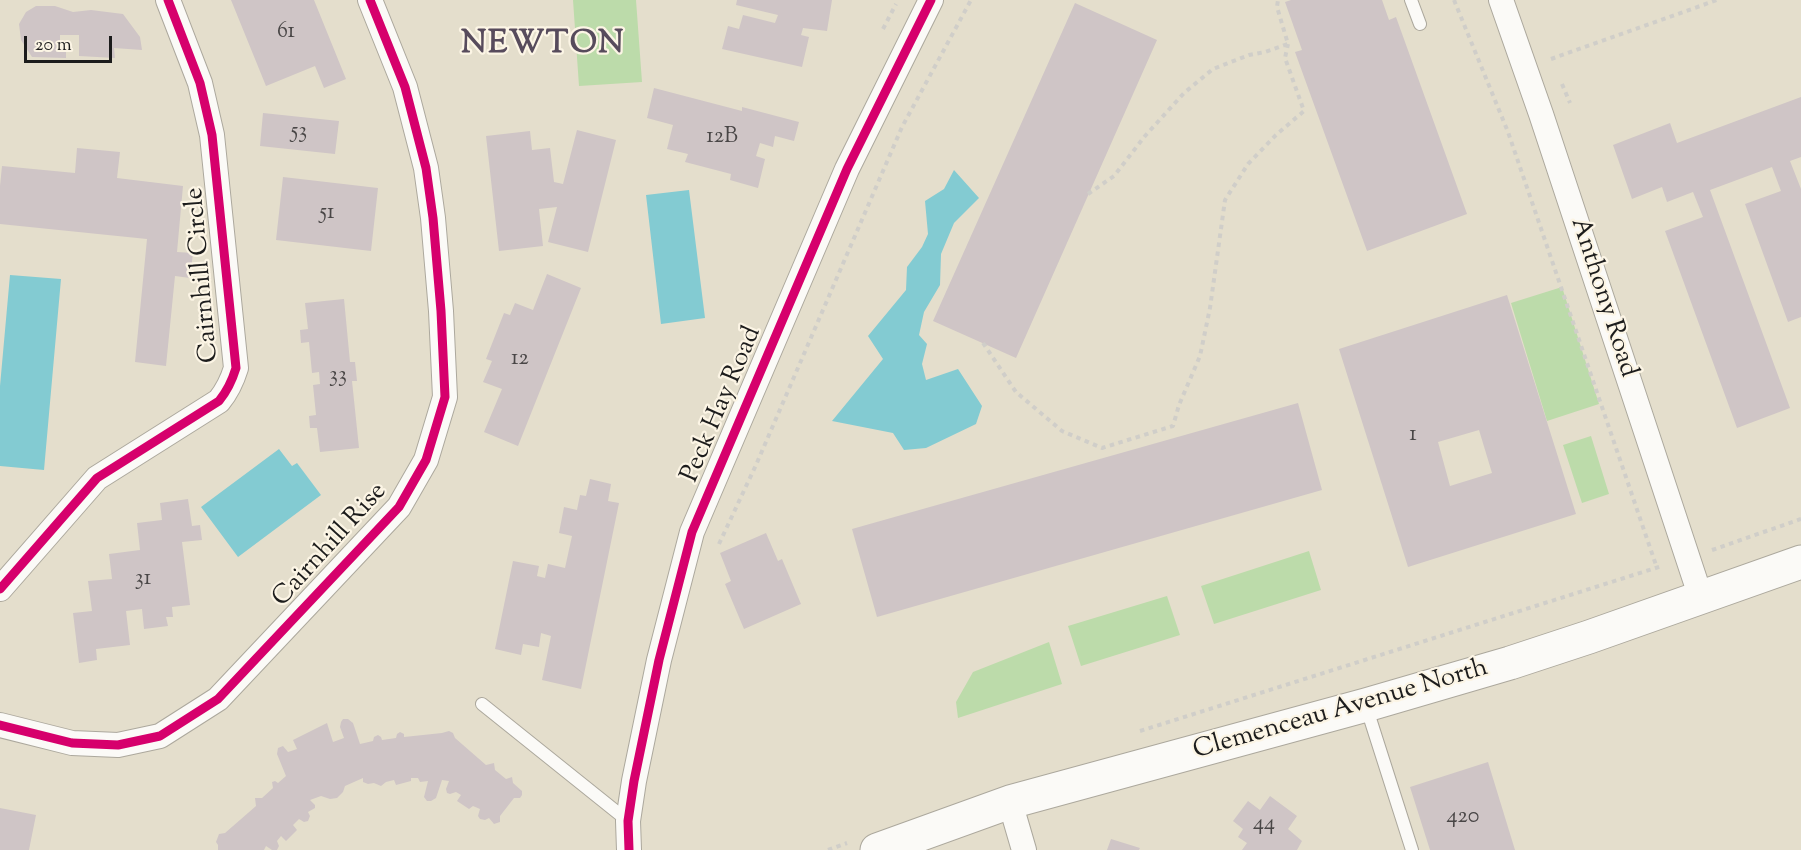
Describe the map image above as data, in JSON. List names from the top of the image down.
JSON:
{
  "streets": {
    "main road": ["Clemenceau Avenue North"],
    "street": [
      "Cairnhill Circle",
      "Anthony Road",
      "Peck Hay Road",
      "Cairnhill Rise"
    ]
  },
  "crossings": [
    ["Anthony Road", "Clemenceau Avenue North"]
  ],
  "districts": ["NEWTON"],
  "house_numbers": [
    "61",
    "53",
    "12B",
    "51",
    "12",
    "33",
    "1",
    "31",
    "420",
    "44"
  ],
  "scale_bar": "20 m"
}
